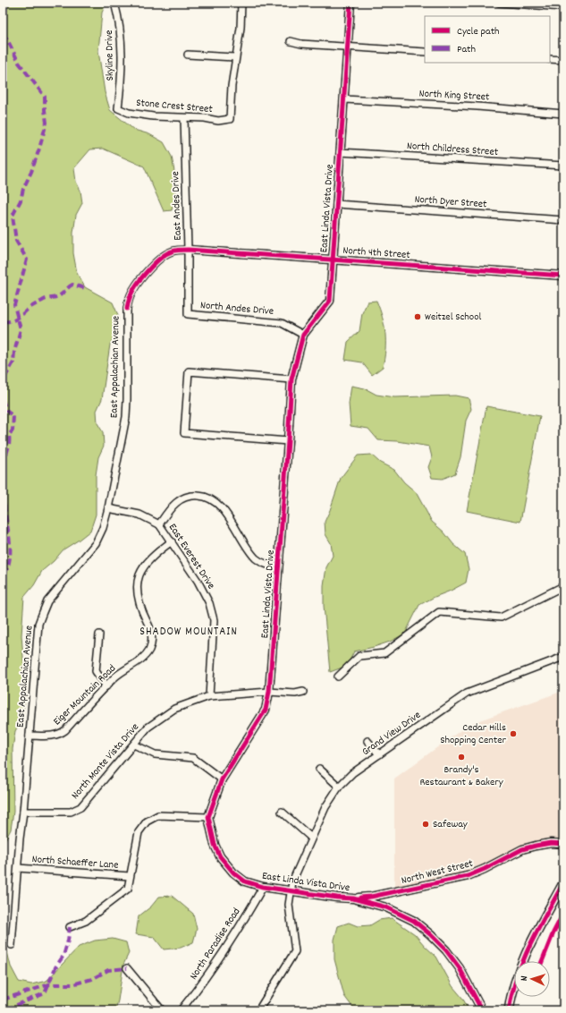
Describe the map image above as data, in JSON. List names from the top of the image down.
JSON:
{
  "streets": {
    "street": [
      "Skyline Drive",
      "North King Street",
      "Stone Crest Street",
      "North Childress Street",
      "North Dyer Street",
      "East Andes Drive",
      "East Linda Vista Drive",
      "North 4th Street",
      "North Andes Drive",
      "East Appalachian Avenue",
      "East Everest Drive",
      "Eiger Mountain Road",
      "Grand View Drive",
      "North Monte Vista Drive",
      "North Schaeffer Lane",
      "North West Street",
      "North Paradise Road"
    ]
  },
  "crossings": [
    ["Skyline Drive", "Stone Crest Street"],
    ["North King Street", "East Linda Vista Drive"],
    ["Stone Crest Street", "East Andes Drive"],
    ["North Childress Street", "East Linda Vista Drive"],
    ["North Dyer Street", "East Linda Vista Drive"],
    ["East Andes Drive", "North 4th Street"],
    ["East Andes Drive", "North Andes Drive"],
    ["East Andes Drive", "East Appalachian Avenue"],
    ["East Linda Vista Drive", "North 4th Street"],
    ["East Linda Vista Drive", "North Andes Drive"],
    ["East Linda Vista Drive", "Grand View Drive"],
    ["East Linda Vista Drive", "North Monte Vista Drive"],
    ["East Linda Vista Drive", "North West Street"],
    ["East Linda Vista Drive", "North Paradise Road"],
    ["North 4th Street", "East Appalachian Avenue"],
    ["East Appalachian Avenue", "East Everest Drive"],
    ["East Appalachian Avenue", "Eiger Mountain Road"],
    ["East Appalachian Avenue", "North Monte Vista Drive"],
    ["East Appalachian Avenue", "North Schaeffer Lane"],
    ["East Everest Drive", "Eiger Mountain Road"],
    ["East Everest Drive", "North Monte Vista Drive"]
  ],
  "districts": ["SHADOW MOUNTAIN"],
  "places": [
    "Weitzel School",
    "Cedar Hills Shopping Center",
    "Brandy's Restaurant & Bakery",
    "Safeway"
  ],
  "legend": ["Cycle path", "Path"],
  "north": "left"
}
